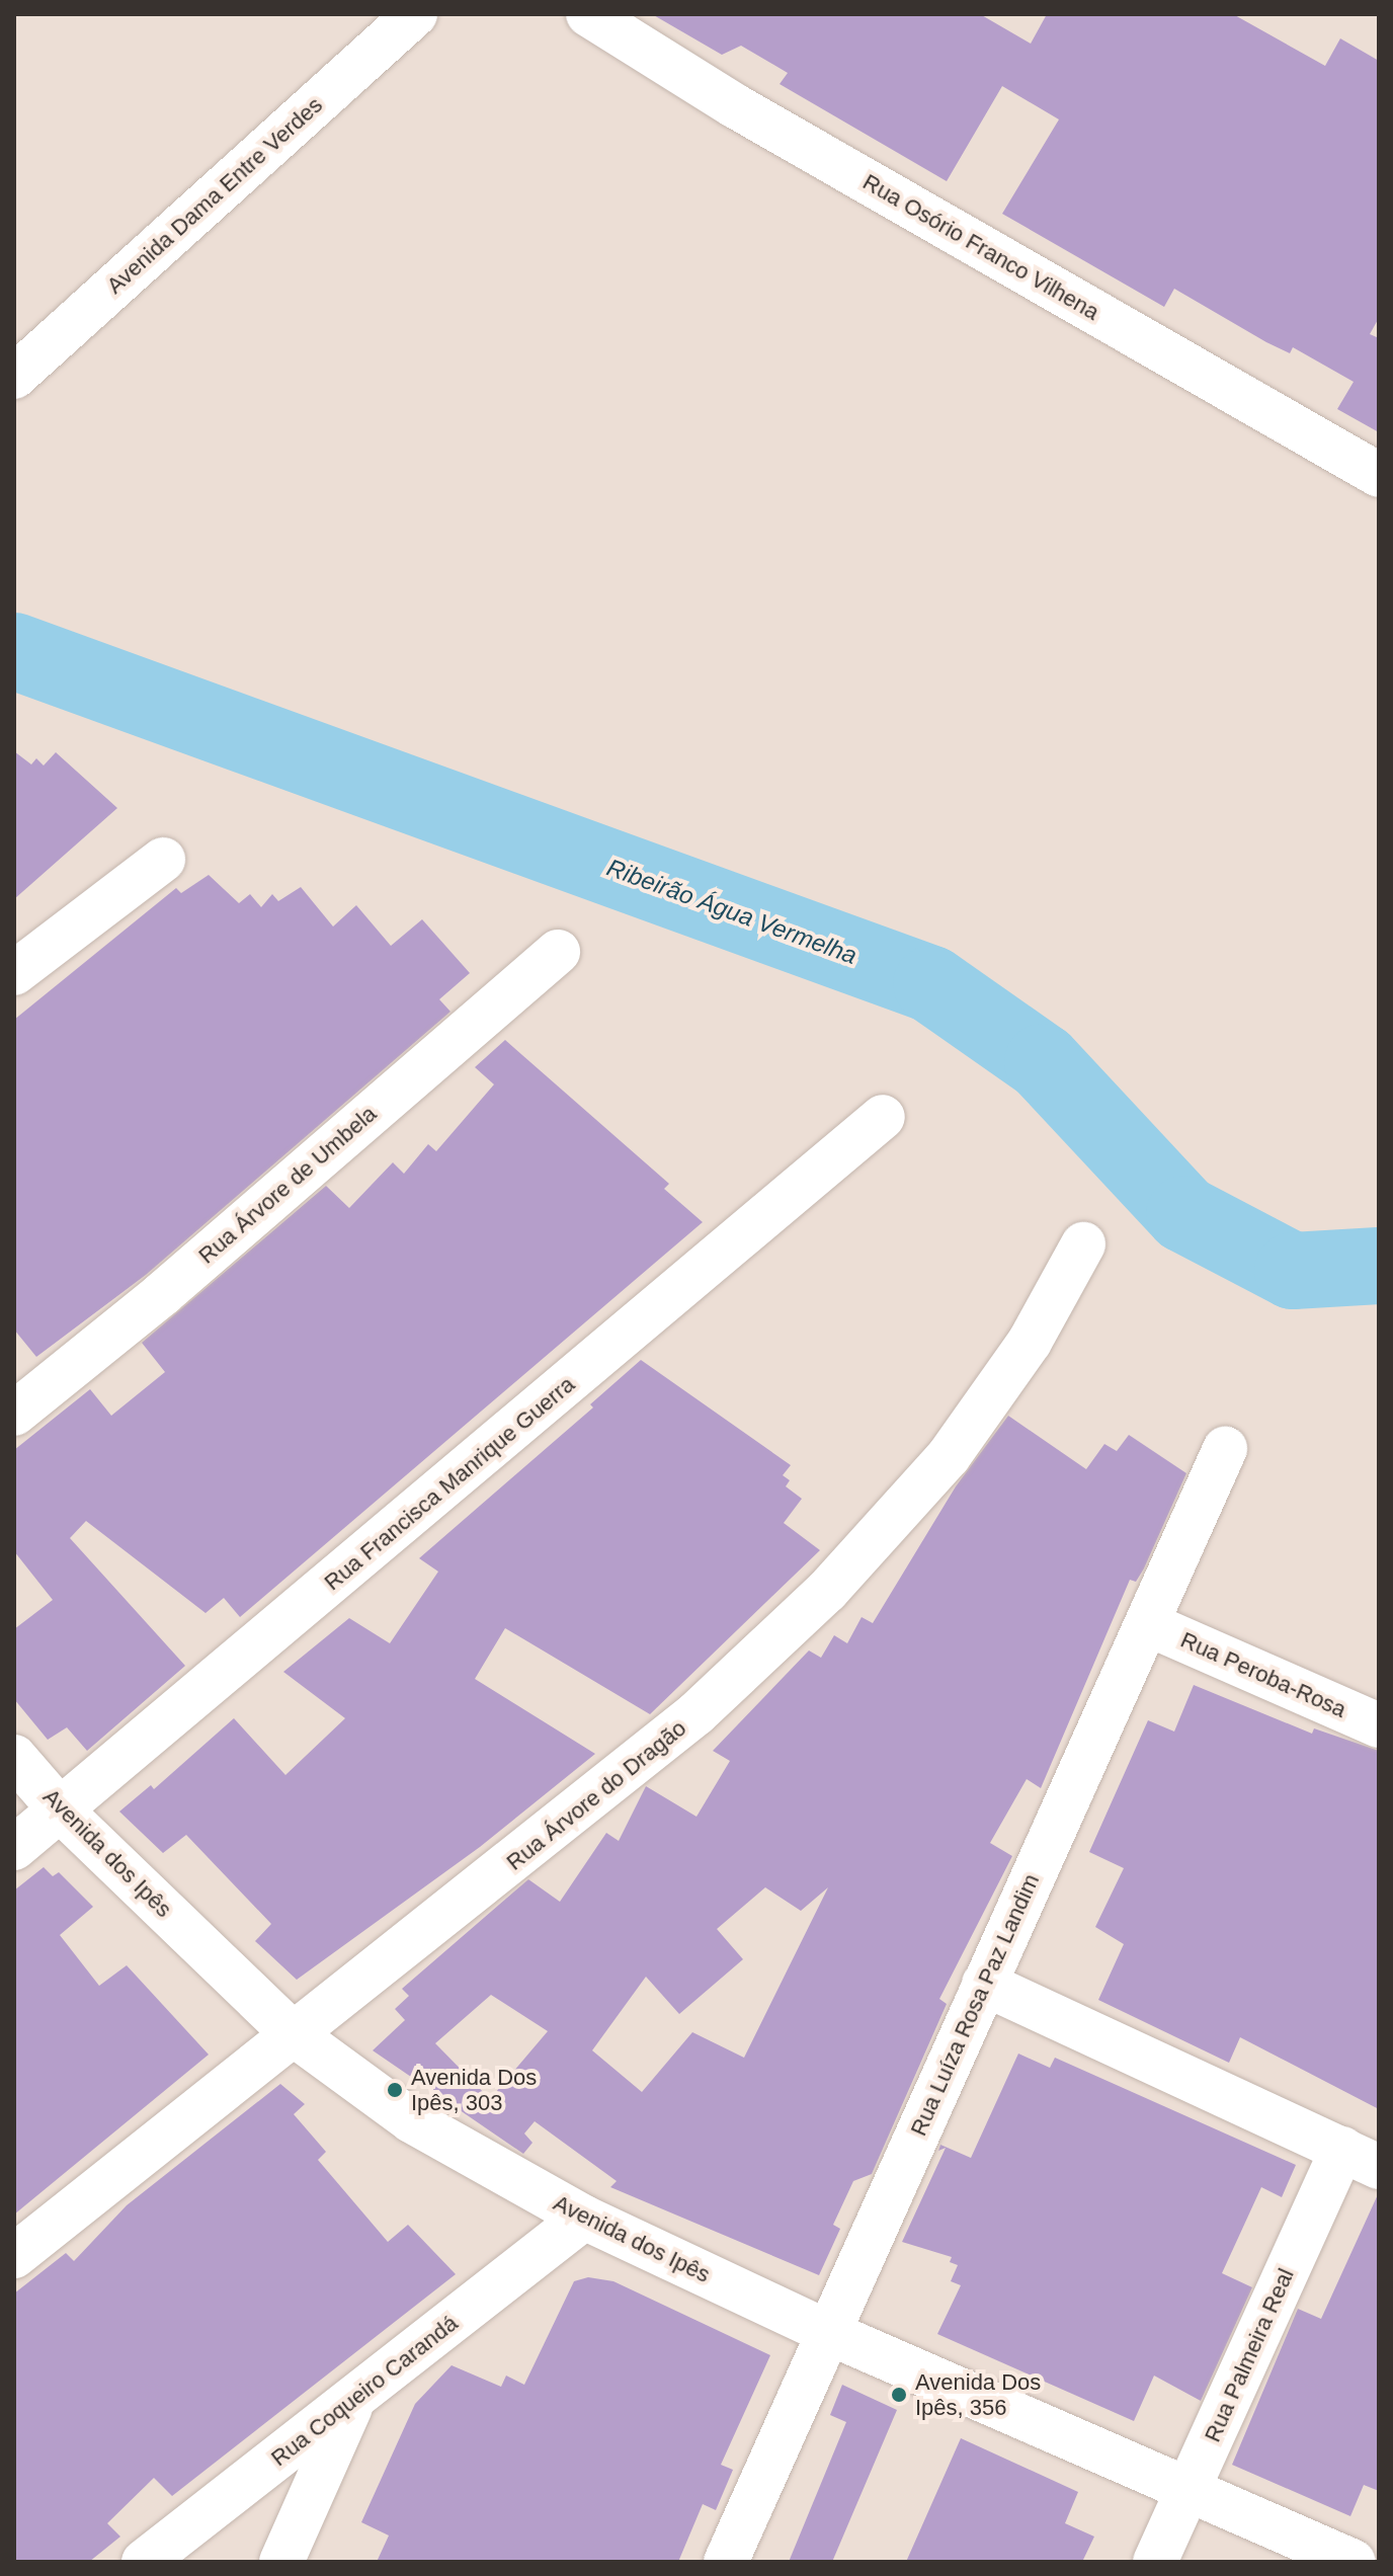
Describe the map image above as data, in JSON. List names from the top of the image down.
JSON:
{
  "streets": {
    "street": [
      "Avenida Dama Entre Verdes",
      "Rua Osório Franco Vilhena",
      "Rua Árvore de Umbela",
      "Rua Francisca Manrique Guerra",
      "Rua Peroba-Rosa",
      "Rua Árvore do Dragão",
      "Avenida dos Ipês",
      "Rua Luíza Rosa Paz Landim",
      "Rua Palmeira Real",
      "Rua Coqueiro Carandá"
    ]
  },
  "crossings": [
    ["Rua Francisca Manrique Guerra", "Avenida dos Ipês"],
    ["Rua Peroba-Rosa", "Rua Luíza Rosa Paz Landim"],
    ["Rua Árvore do Dragão", "Avenida dos Ipês"],
    ["Avenida dos Ipês", "Rua Luíza Rosa Paz Landim"],
    ["Avenida dos Ipês", "Rua Palmeira Real"],
    ["Avenida dos Ipês", "Rua Coqueiro Carandá"]
  ],
  "water": ["Ribeirão Água Vermelha"],
  "places": ["Avenida Dos Ipês, 303", "Avenida Dos Ipês, 356"]
}
